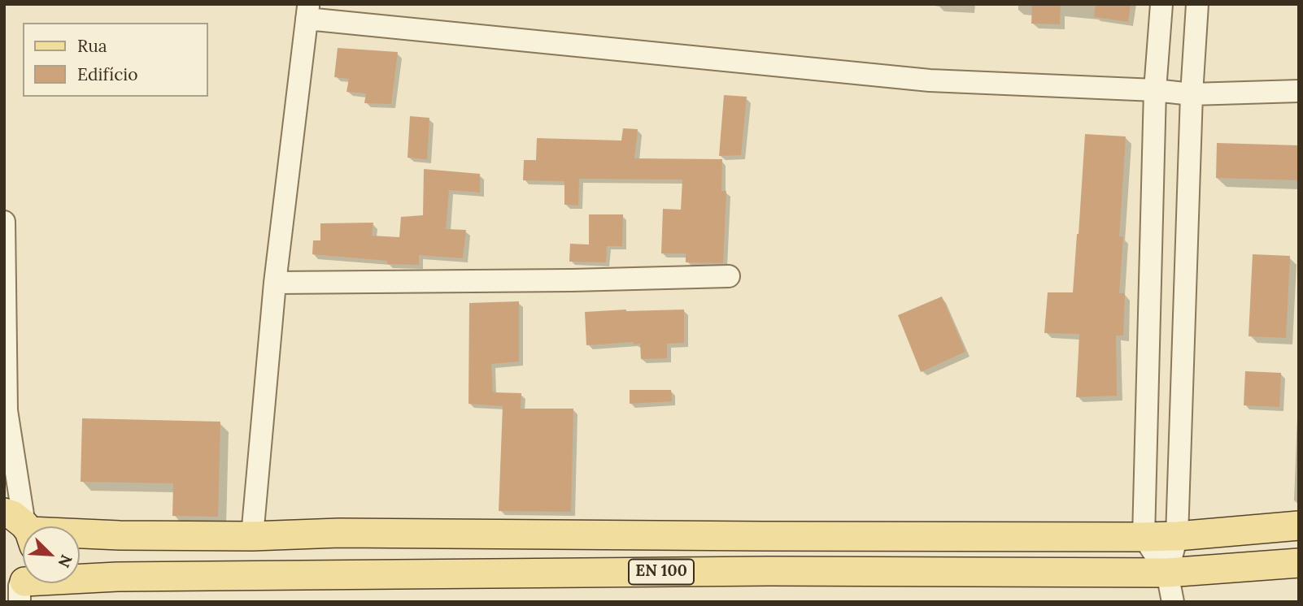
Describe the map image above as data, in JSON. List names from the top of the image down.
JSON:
{
  "streets": {
    "main road": ["EN 100"]
  },
  "legend": ["Rua", "Edifício"],
  "north": "bottom right"
}
